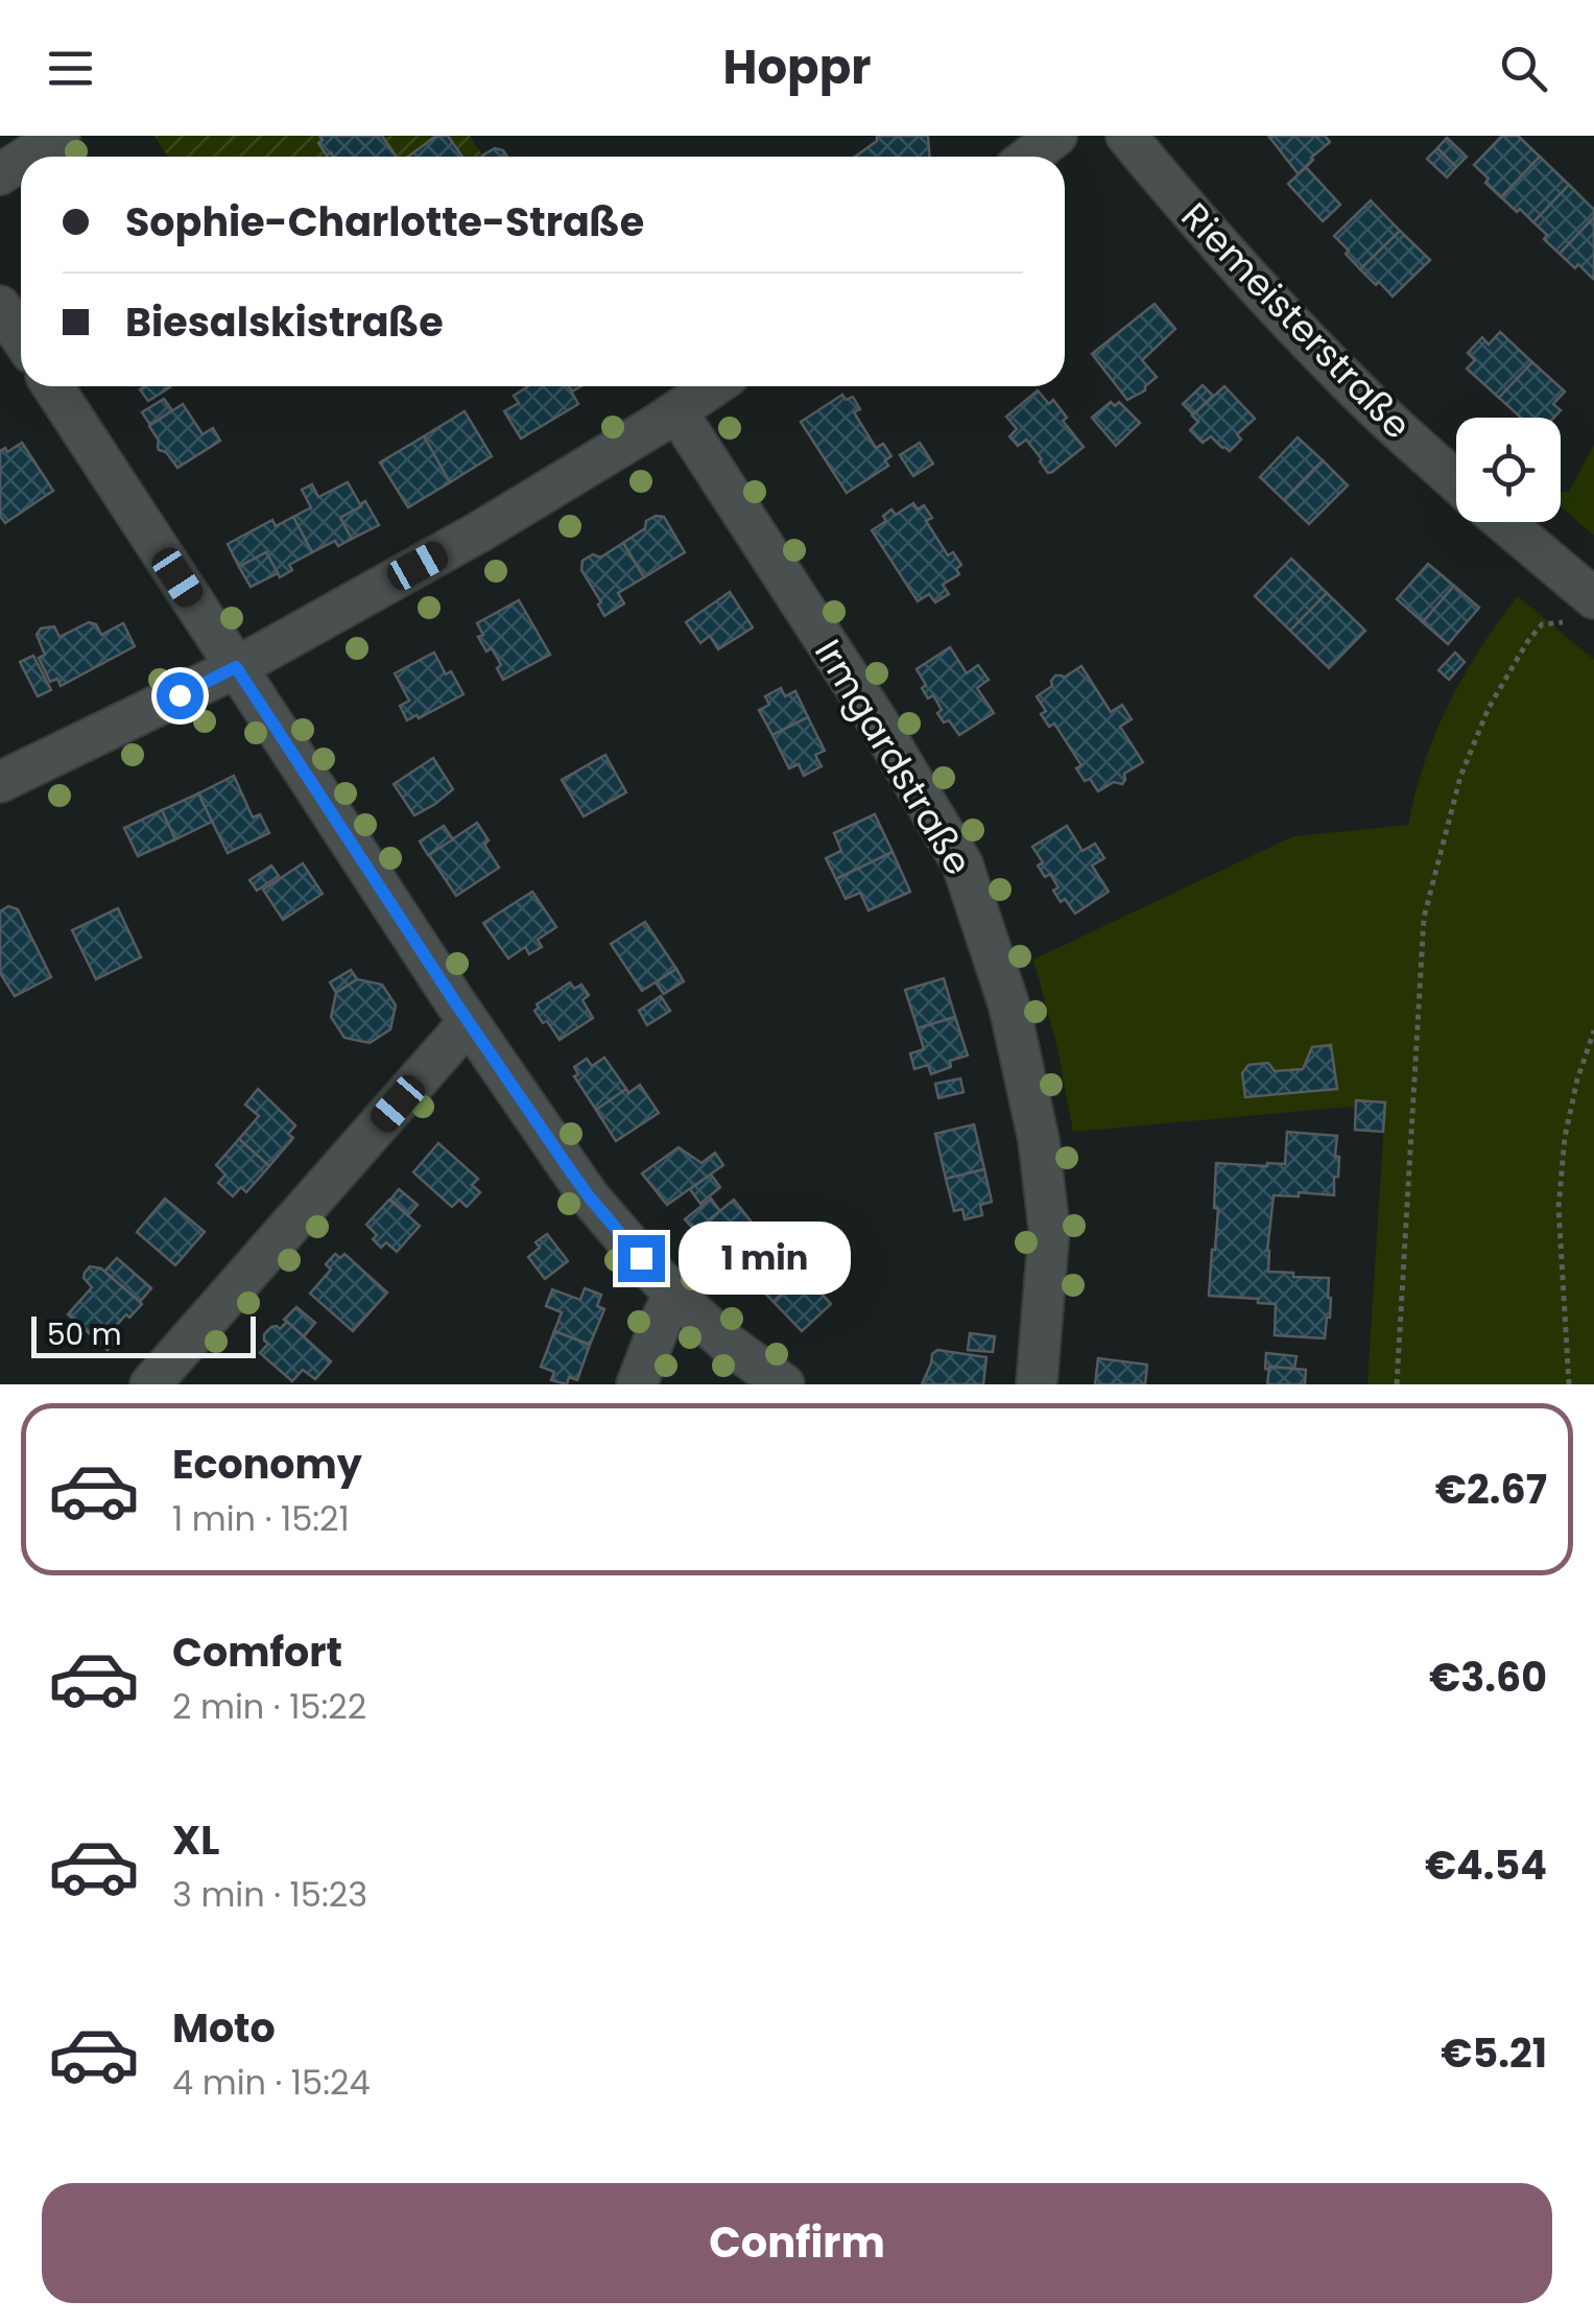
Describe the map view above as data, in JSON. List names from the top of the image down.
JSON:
{
  "streets": {
    "street": ["Riemeisterstraße", "Irmgardstraße"]
  },
  "scale_bar": "50 m",
  "page": {
    "header": "Hoppr",
    "banner": ["Sophie-Charlotte-Straße", "Biesalskistraße"],
    "bubble": "1 min",
    "scale": "50 m",
    "list": [
      {
        "name": "Economy",
        "note": "1 min · 15:21",
        "value": "€2.67"
      },
      {
        "name": "Comfort",
        "note": "2 min · 15:22",
        "value": "€3.60"
      },
      {
        "name": "XL",
        "note": "3 min · 15:23",
        "value": "€4.54"
      },
      {
        "name": "Moto",
        "note": "4 min · 15:24",
        "value": "€5.21"
      }
    ],
    "buttons": "Confirm"
  }
}
